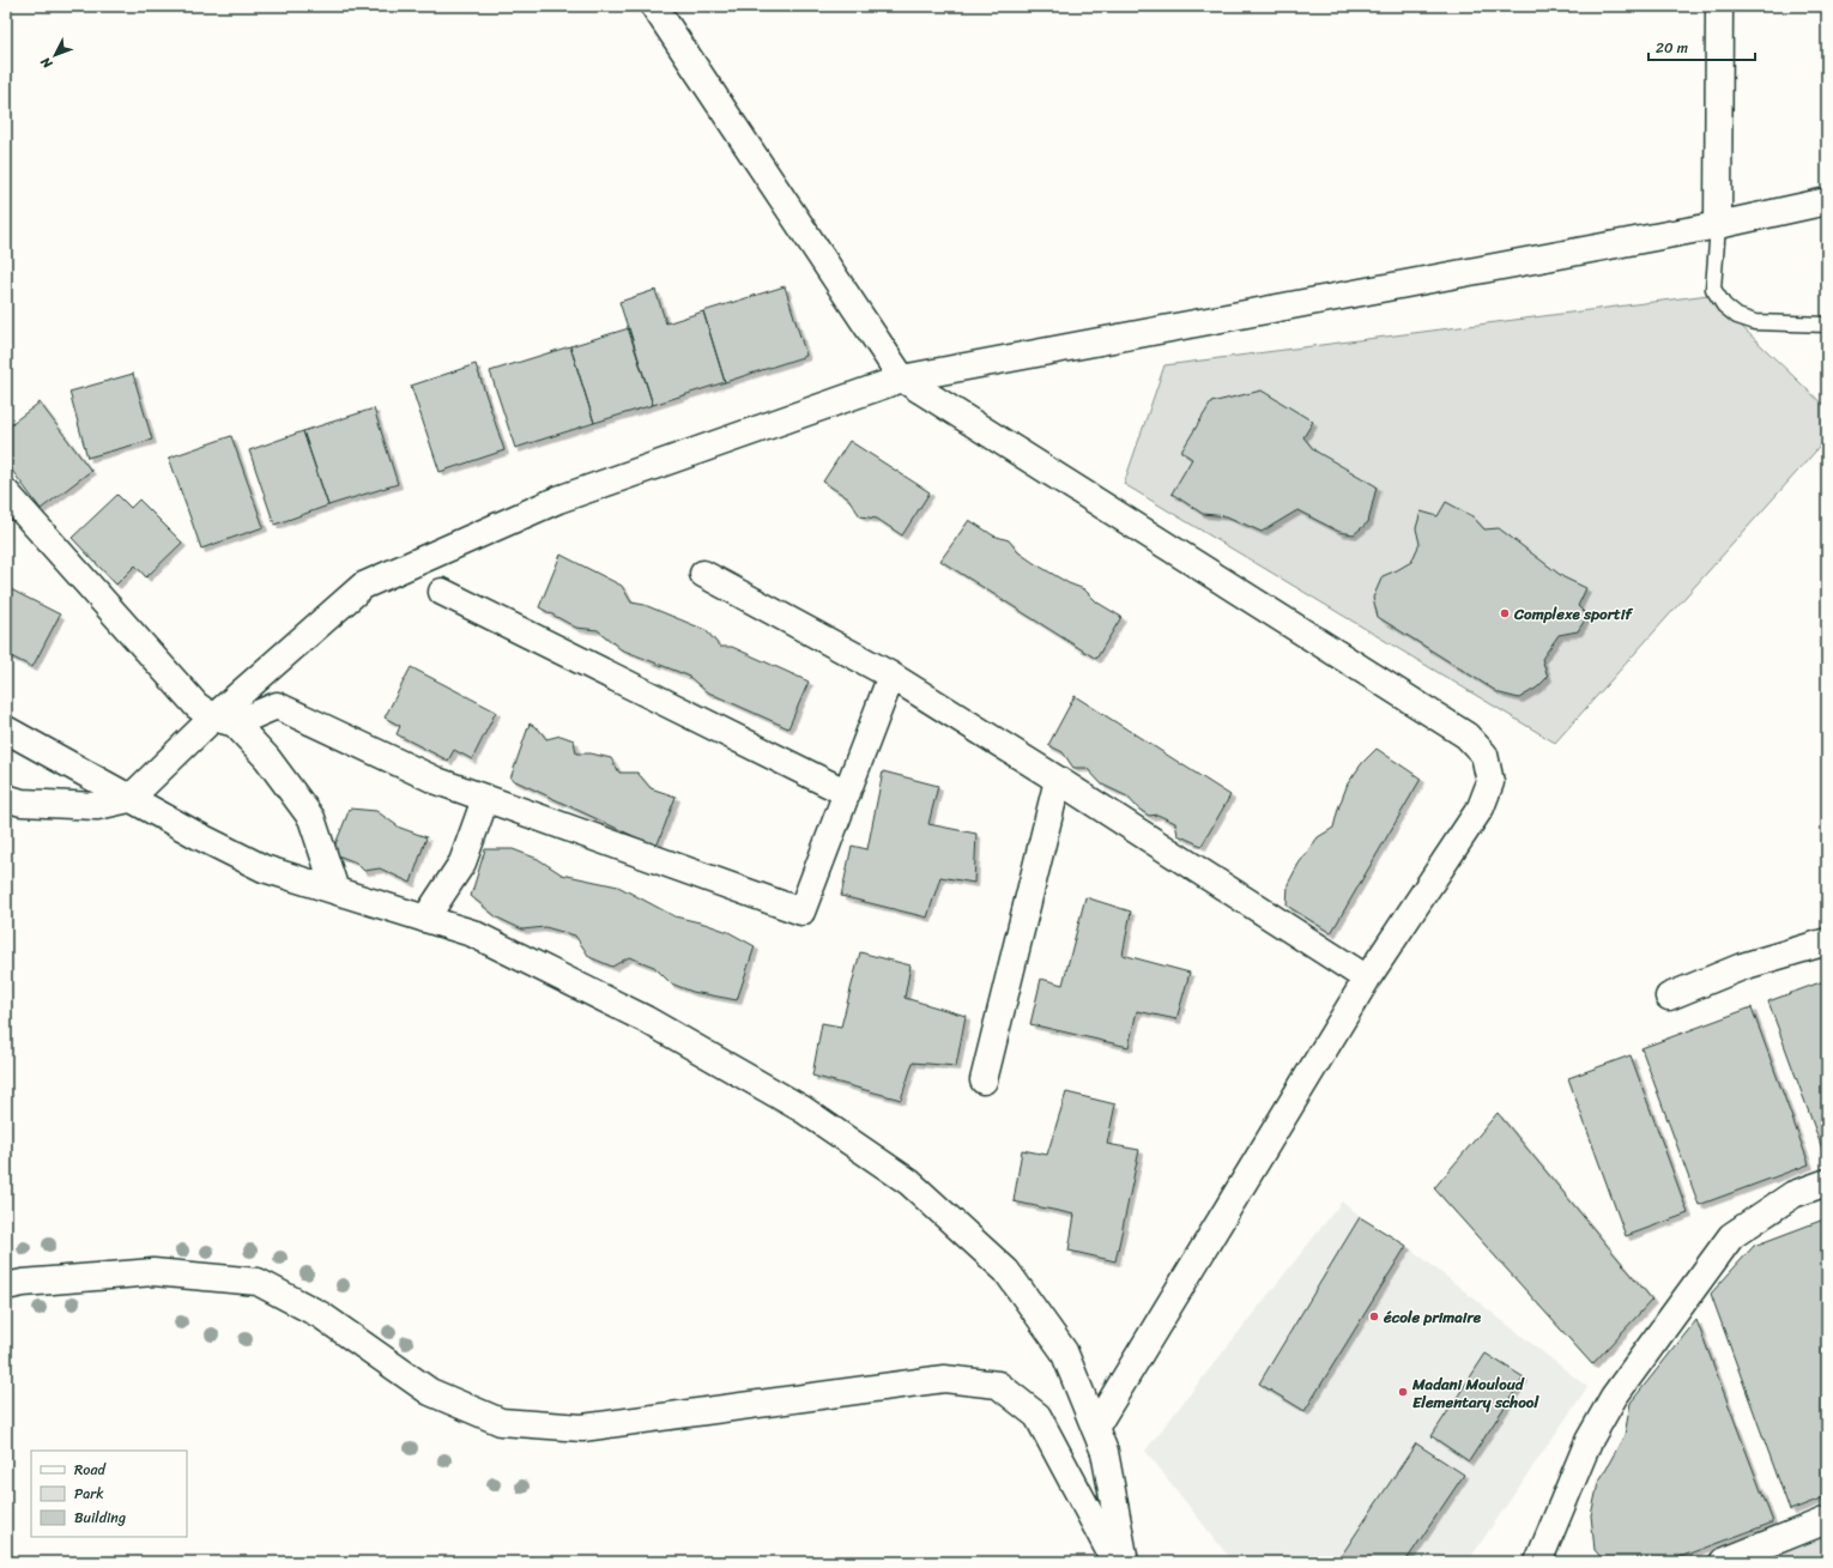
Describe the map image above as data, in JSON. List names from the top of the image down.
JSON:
{
  "places": ["Complexe sportif", "école primaire", "Madani Mouloud Elementary school"],
  "legend": ["Road", "Park", "Building"],
  "scale_bar": "20 m",
  "north": "bottom left"
}
